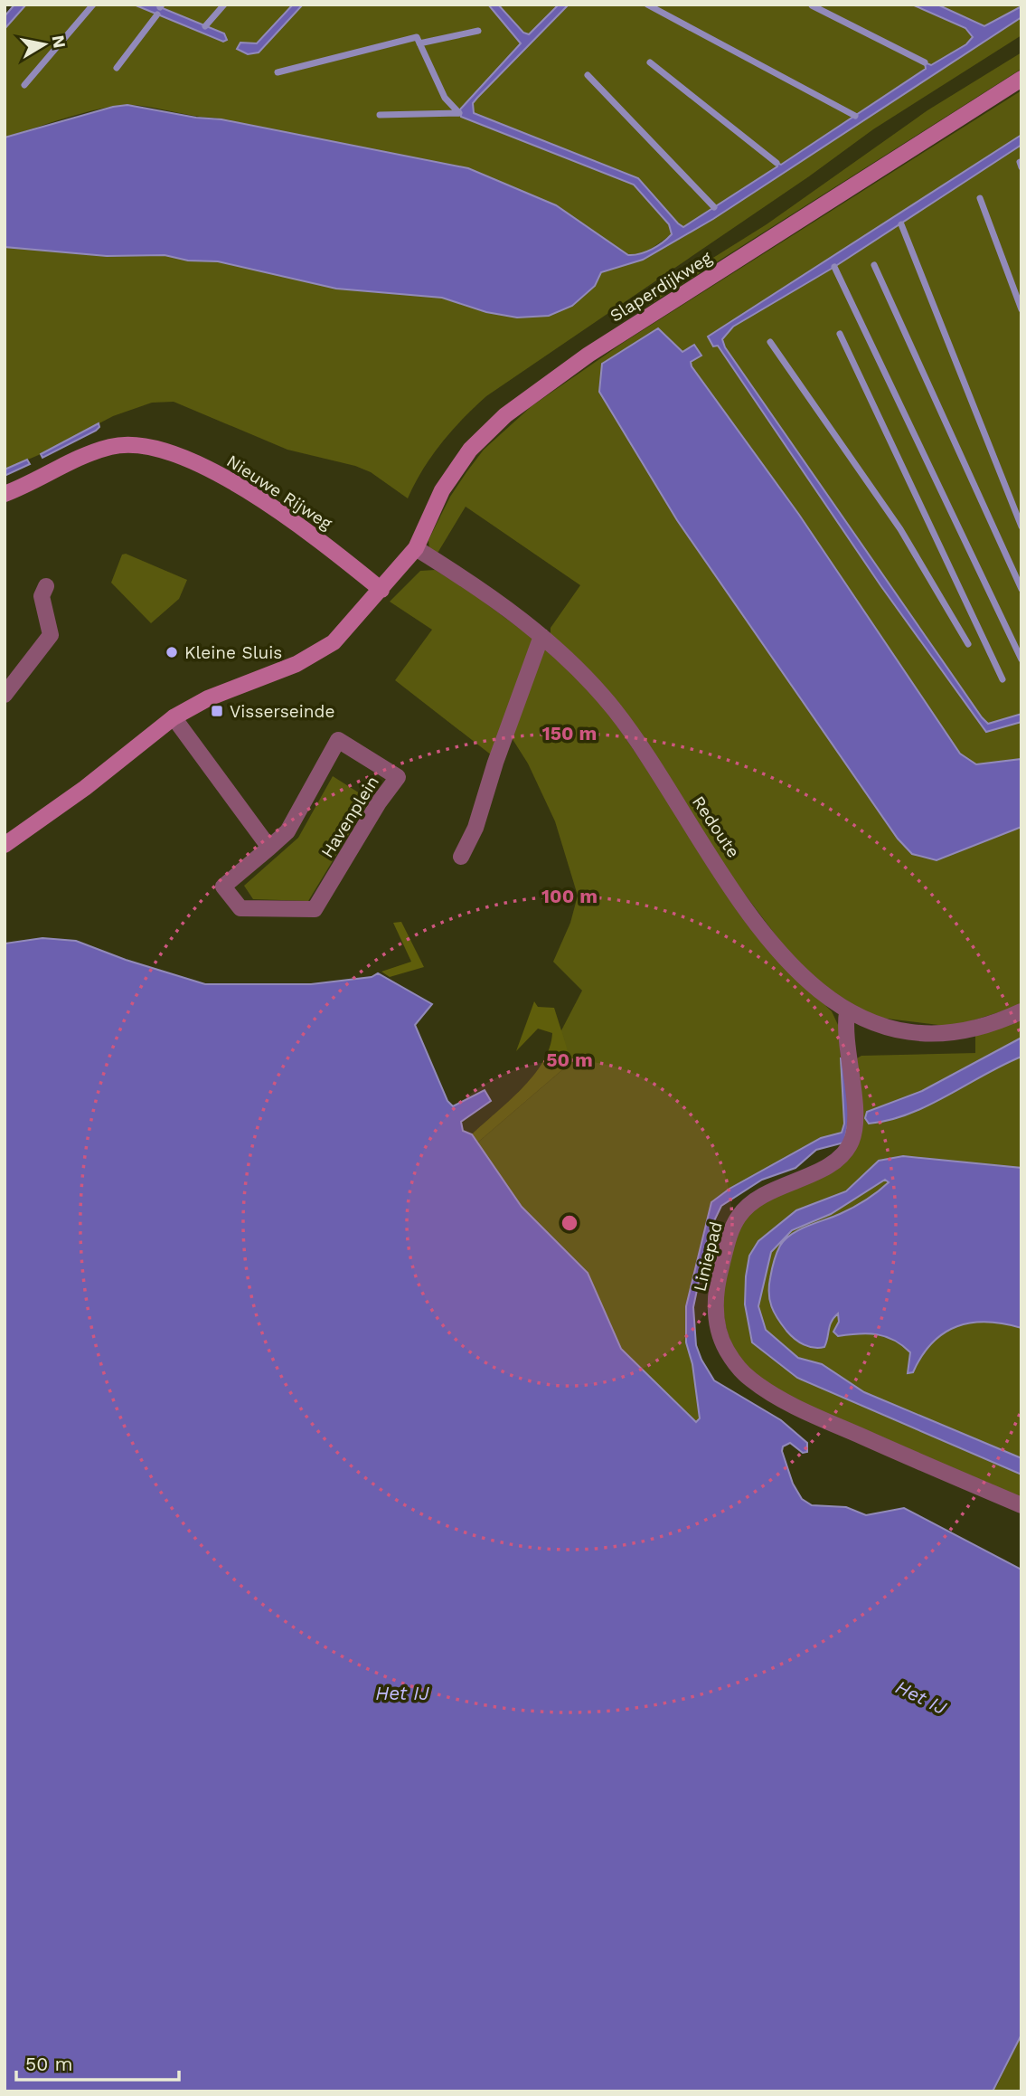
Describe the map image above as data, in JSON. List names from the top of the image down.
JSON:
{
  "streets": {
    "street": [
      "Slaperdijkweg",
      "Nieuwe Rijweg",
      "Havenplein",
      "Redoute",
      "Liniepad"
    ]
  },
  "crossings": [
    ["Slaperdijkweg", "Nieuwe Rijweg"],
    ["Slaperdijkweg", "Redoute"],
    ["Redoute", "Liniepad"]
  ],
  "water": ["Het IJ"],
  "places": {
    "other": ["Kleine Sluis"],
    "transit": ["Visserseinde"]
  },
  "scale_bar": "50 m",
  "north": "right",
  "rings": ["150 m", "100 m", "50 m"]
}
